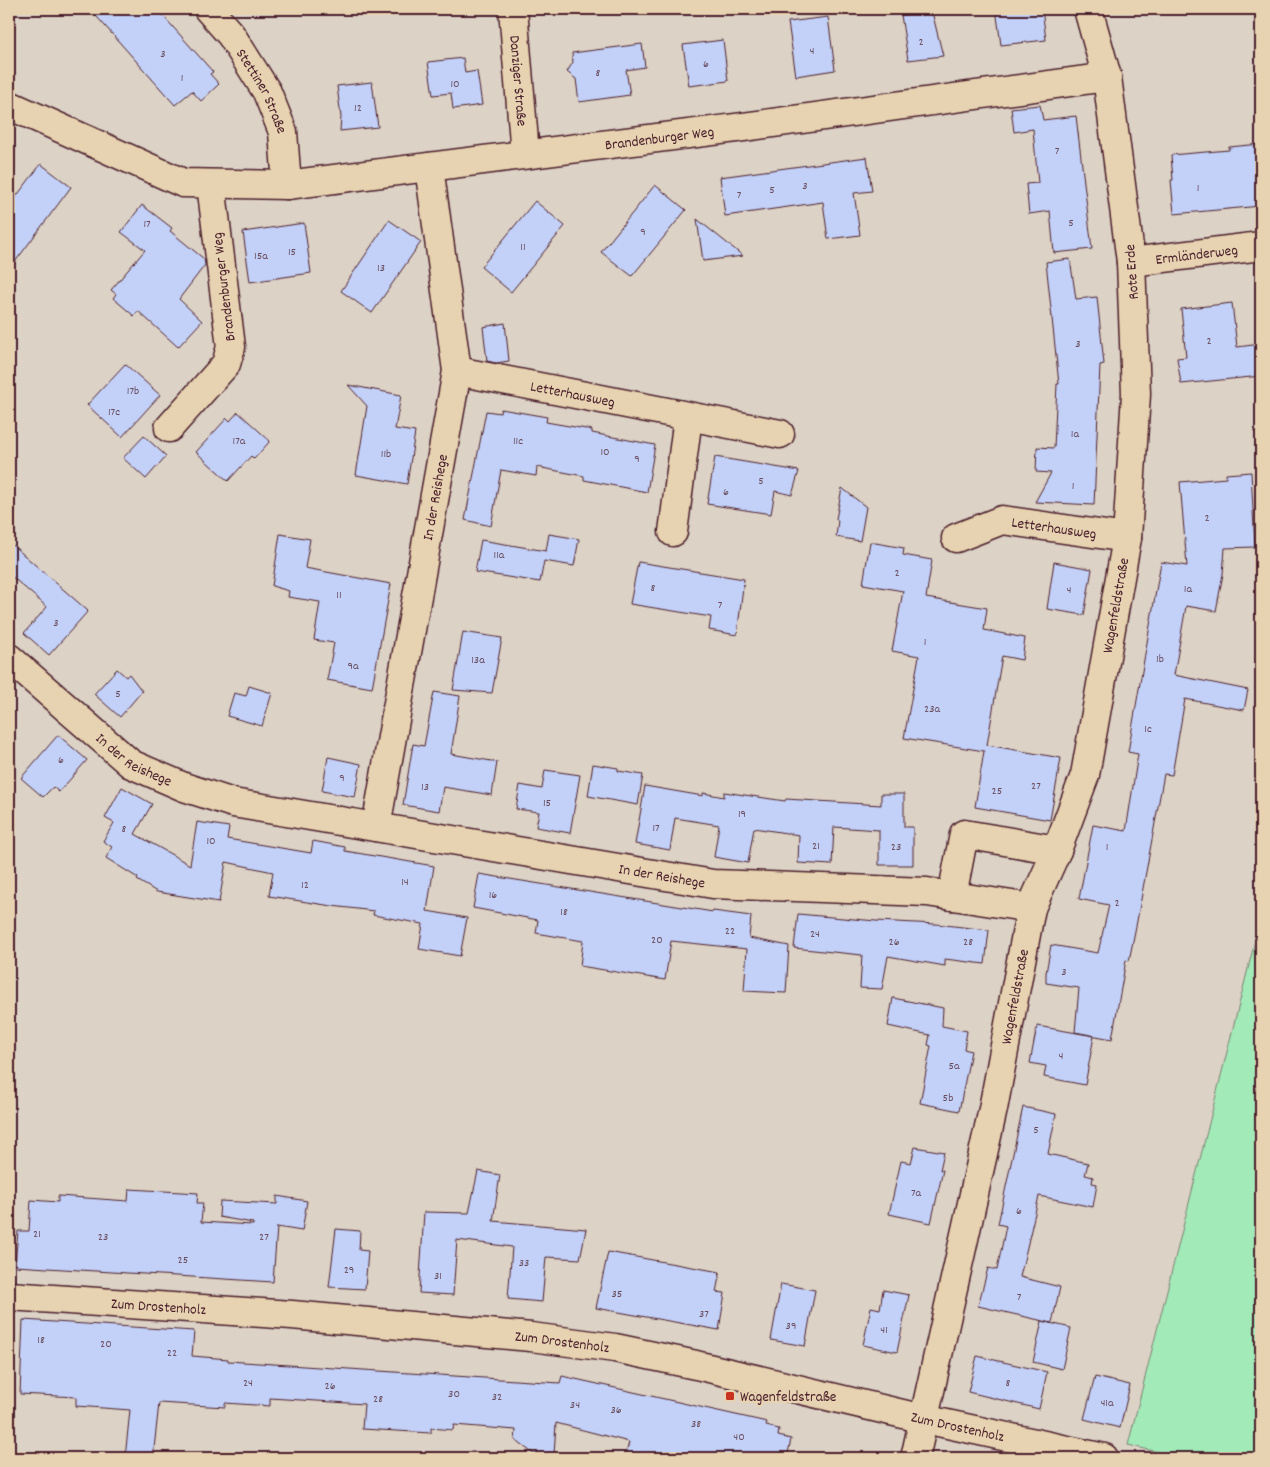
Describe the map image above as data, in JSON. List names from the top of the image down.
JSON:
{
  "streets": {
    "street": [
      "Danziger Straße",
      "Stettiner Straße",
      "Brandenburger Weg",
      "Ermländerweg",
      "Rote Erde",
      "Letterhausweg",
      "In der Reishege",
      "Wagenfeldstraße",
      "Zum Drostenholz"
    ]
  },
  "crossings": [
    ["Danziger Straße", "Brandenburger Weg"],
    ["Stettiner Straße", "Brandenburger Weg"],
    ["Brandenburger Weg", "Rote Erde"],
    ["Brandenburger Weg", "In der Reishege"],
    ["Ermländerweg", "Rote Erde"],
    ["Rote Erde", "Letterhausweg"],
    ["Rote Erde", "Wagenfeldstraße"],
    ["Letterhausweg", "In der Reishege"],
    ["Letterhausweg", "Wagenfeldstraße"],
    ["In der Reishege", "Wagenfeldstraße"],
    ["Wagenfeldstraße", "Zum Drostenholz"]
  ],
  "places": {
    "transit": ["Wagenfeldstraße"]
  },
  "house_numbers": [
    "2",
    "4",
    "3",
    "6",
    "8",
    "1",
    "10",
    "12",
    "7",
    "3",
    "1",
    "5",
    "7",
    "5",
    "17",
    "9",
    "11",
    "15",
    "15a",
    "13",
    "2",
    "3",
    "17b",
    "17c",
    "1a",
    "17a",
    "11c",
    "10",
    "11b",
    "9",
    "5",
    "1",
    "6",
    "2",
    "11a",
    "2",
    "8",
    "1a",
    "4",
    "11",
    "7",
    "3",
    "1",
    "1b",
    "13a",
    "9a",
    "5",
    "23a",
    "1c",
    "6",
    "9",
    "27",
    "13",
    "25",
    "15",
    "19",
    "17",
    "8",
    "10",
    "21",
    "23",
    "1",
    "14",
    "12",
    "16",
    "2",
    "18",
    "22",
    "24",
    "20",
    "26",
    "28",
    "3",
    "4",
    "5a",
    "5b",
    "5",
    "7a",
    "6",
    "21",
    "23",
    "27",
    "25",
    "33",
    "29",
    "31",
    "35",
    "7",
    "37",
    "39",
    "41",
    "18",
    "20",
    "22",
    "24",
    "8",
    "26",
    "30",
    "32",
    "28",
    "41a",
    "34",
    "36",
    "38",
    "40"
  ]
}
